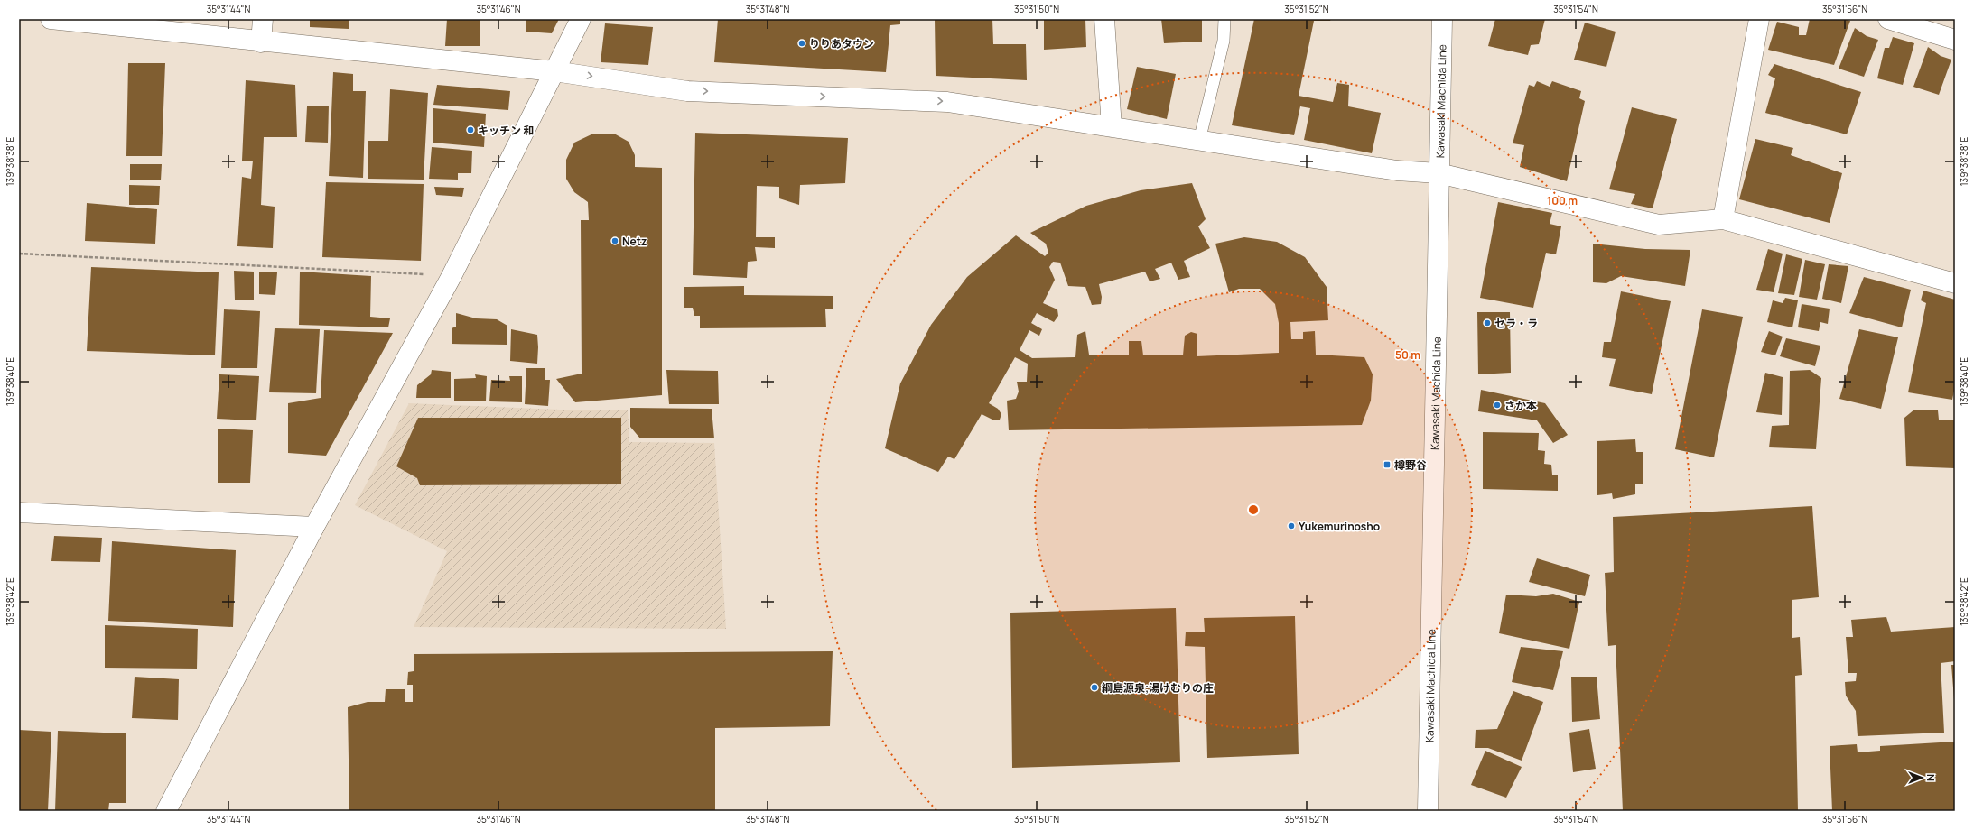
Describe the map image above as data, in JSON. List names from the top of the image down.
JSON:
{
  "streets": {
    "street": ["Kawasaki Machida Line"]
  },
  "places": {
    "other": [
      "りりあタウン",
      "キッチン 和",
      "Netz",
      "セラ・ラ",
      "さか本",
      "Yukemurinosho",
      "綱島源泉;湯けむりの庄"
    ],
    "transit": ["樽野谷"]
  },
  "north": "right",
  "coordinates": [
    "35°31'44\"N",
    "35°31'46\"N",
    "35°31'48\"N",
    "35°31'50\"N",
    "35°31'52\"N",
    "35°31'54\"N",
    "35°31'56\"N",
    "139°38'38\"E",
    "139°38'40\"E",
    "139°38'42\"E"
  ],
  "rings": ["100 m", "50 m"]
}
